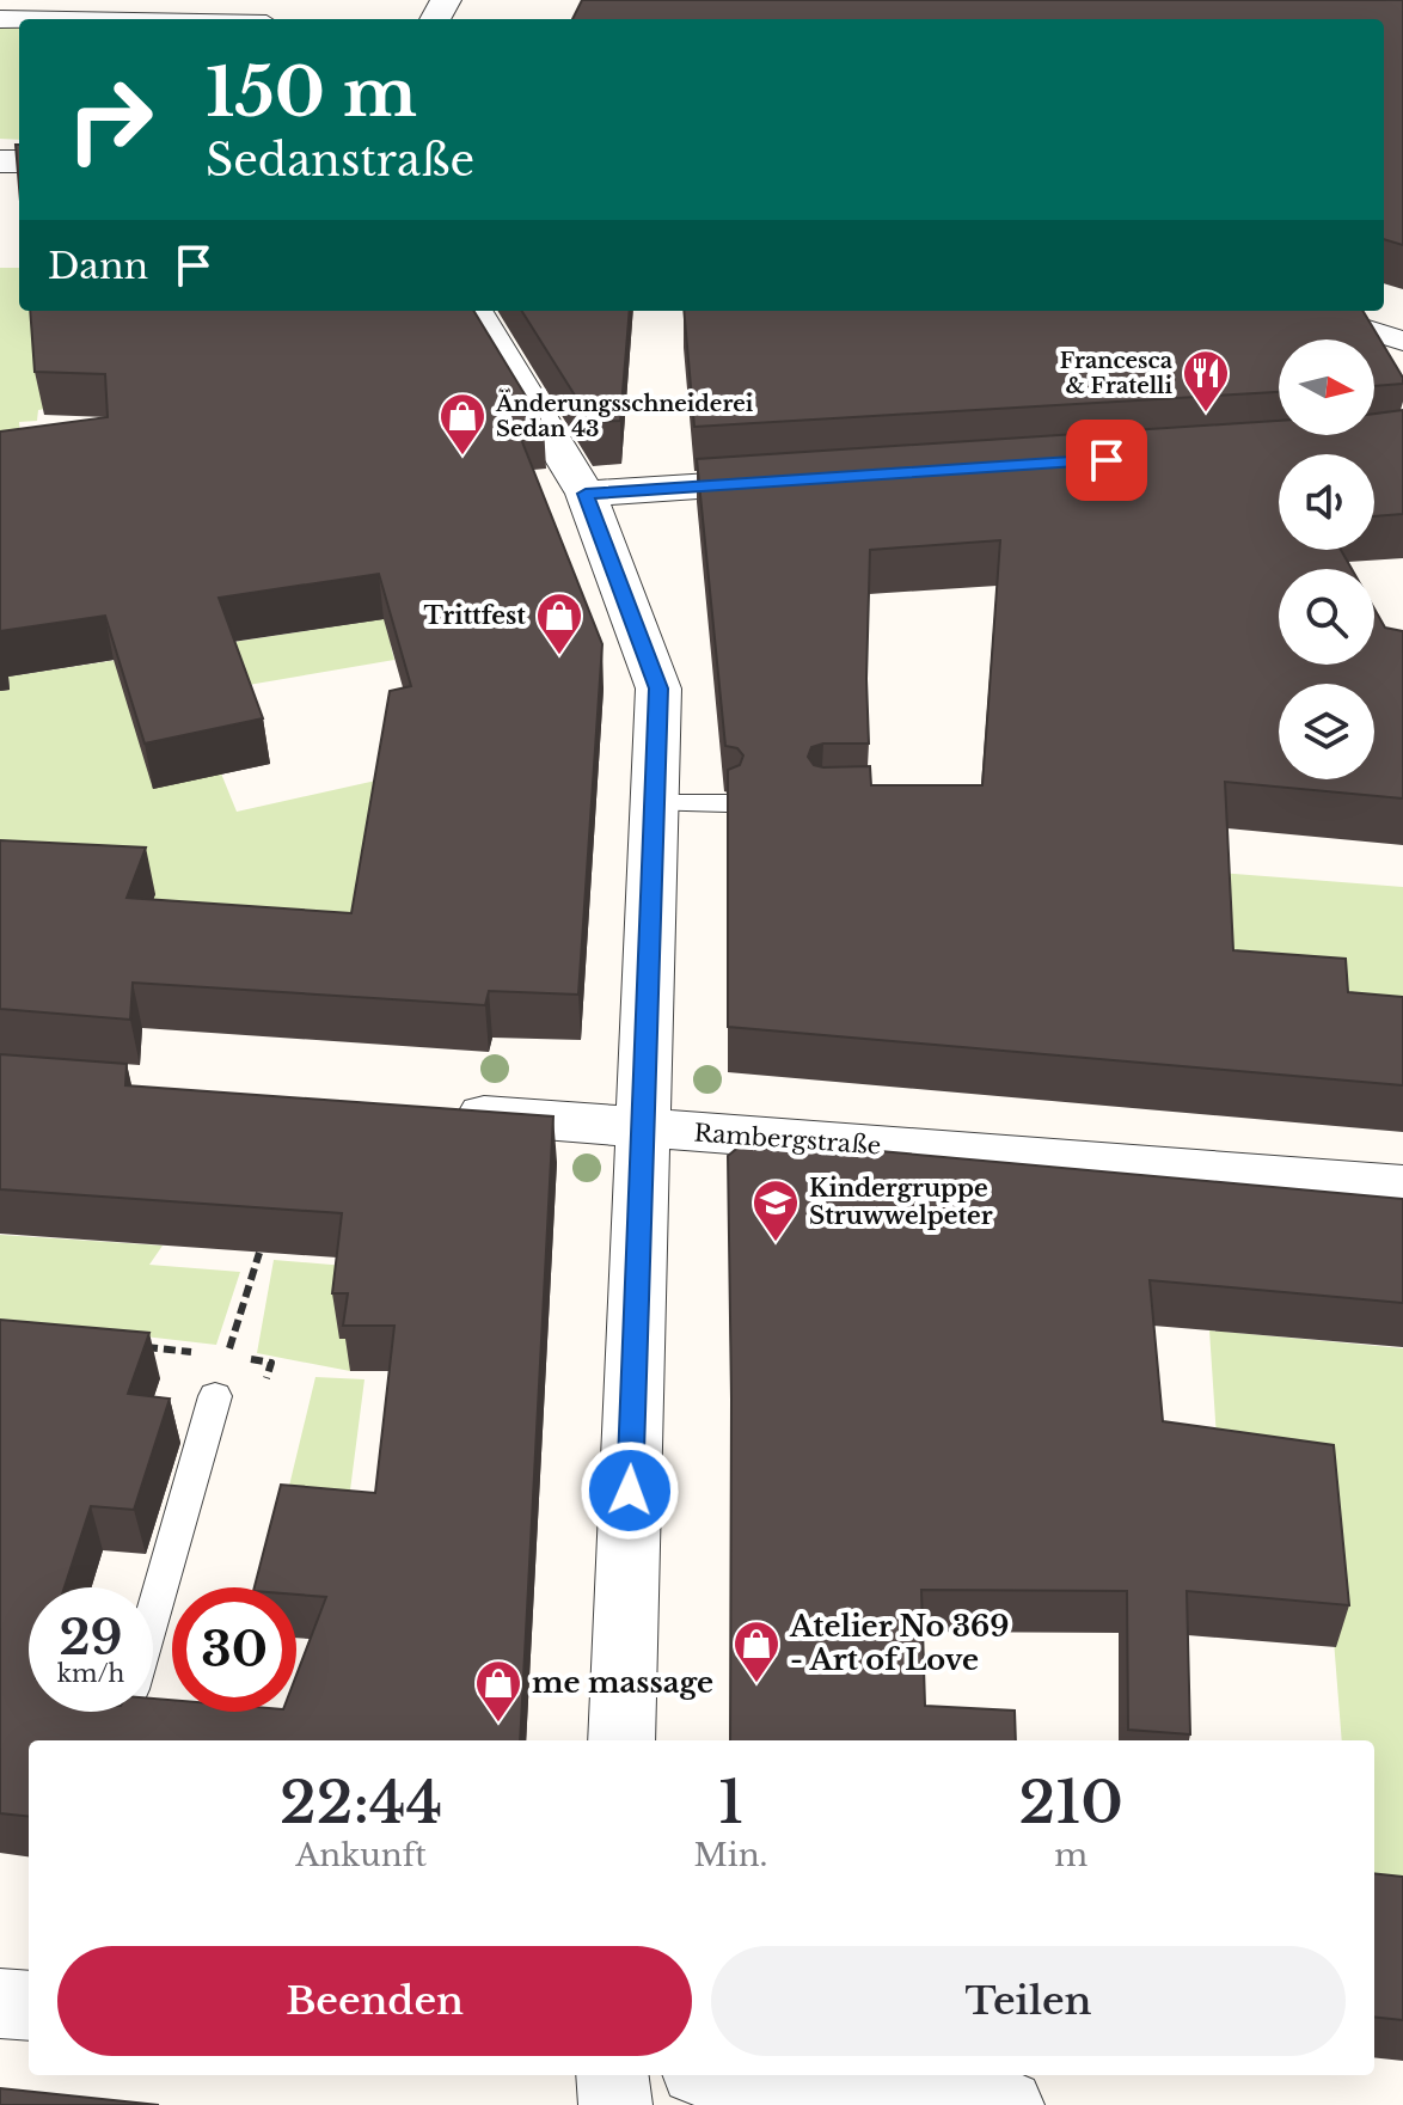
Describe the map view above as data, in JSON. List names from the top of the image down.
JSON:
{
  "streets": {
    "street": ["Rambergstraße"]
  },
  "places": {
    "restaurant": ["Francesca & Fratelli"],
    "shop": [
      "Änderungsschneiderei Sedan 43",
      "Trittfest",
      "Atelier No 369 - Art of Love",
      "me massage"
    ],
    "school or university": ["Kindergruppe Struwwelpeter"]
  },
  "north": "right",
  "page": {
    "turn": ["150 m", "Sedanstraße"],
    "then": "Dann",
    "speed": "29 km/h",
    "limit": "30",
    "eta": [
      "22:44",
      "Ankunft",
      "1",
      "Min.",
      "210",
      "m"
    ],
    "buttons": ["Beenden", "Teilen"]
  }
}
